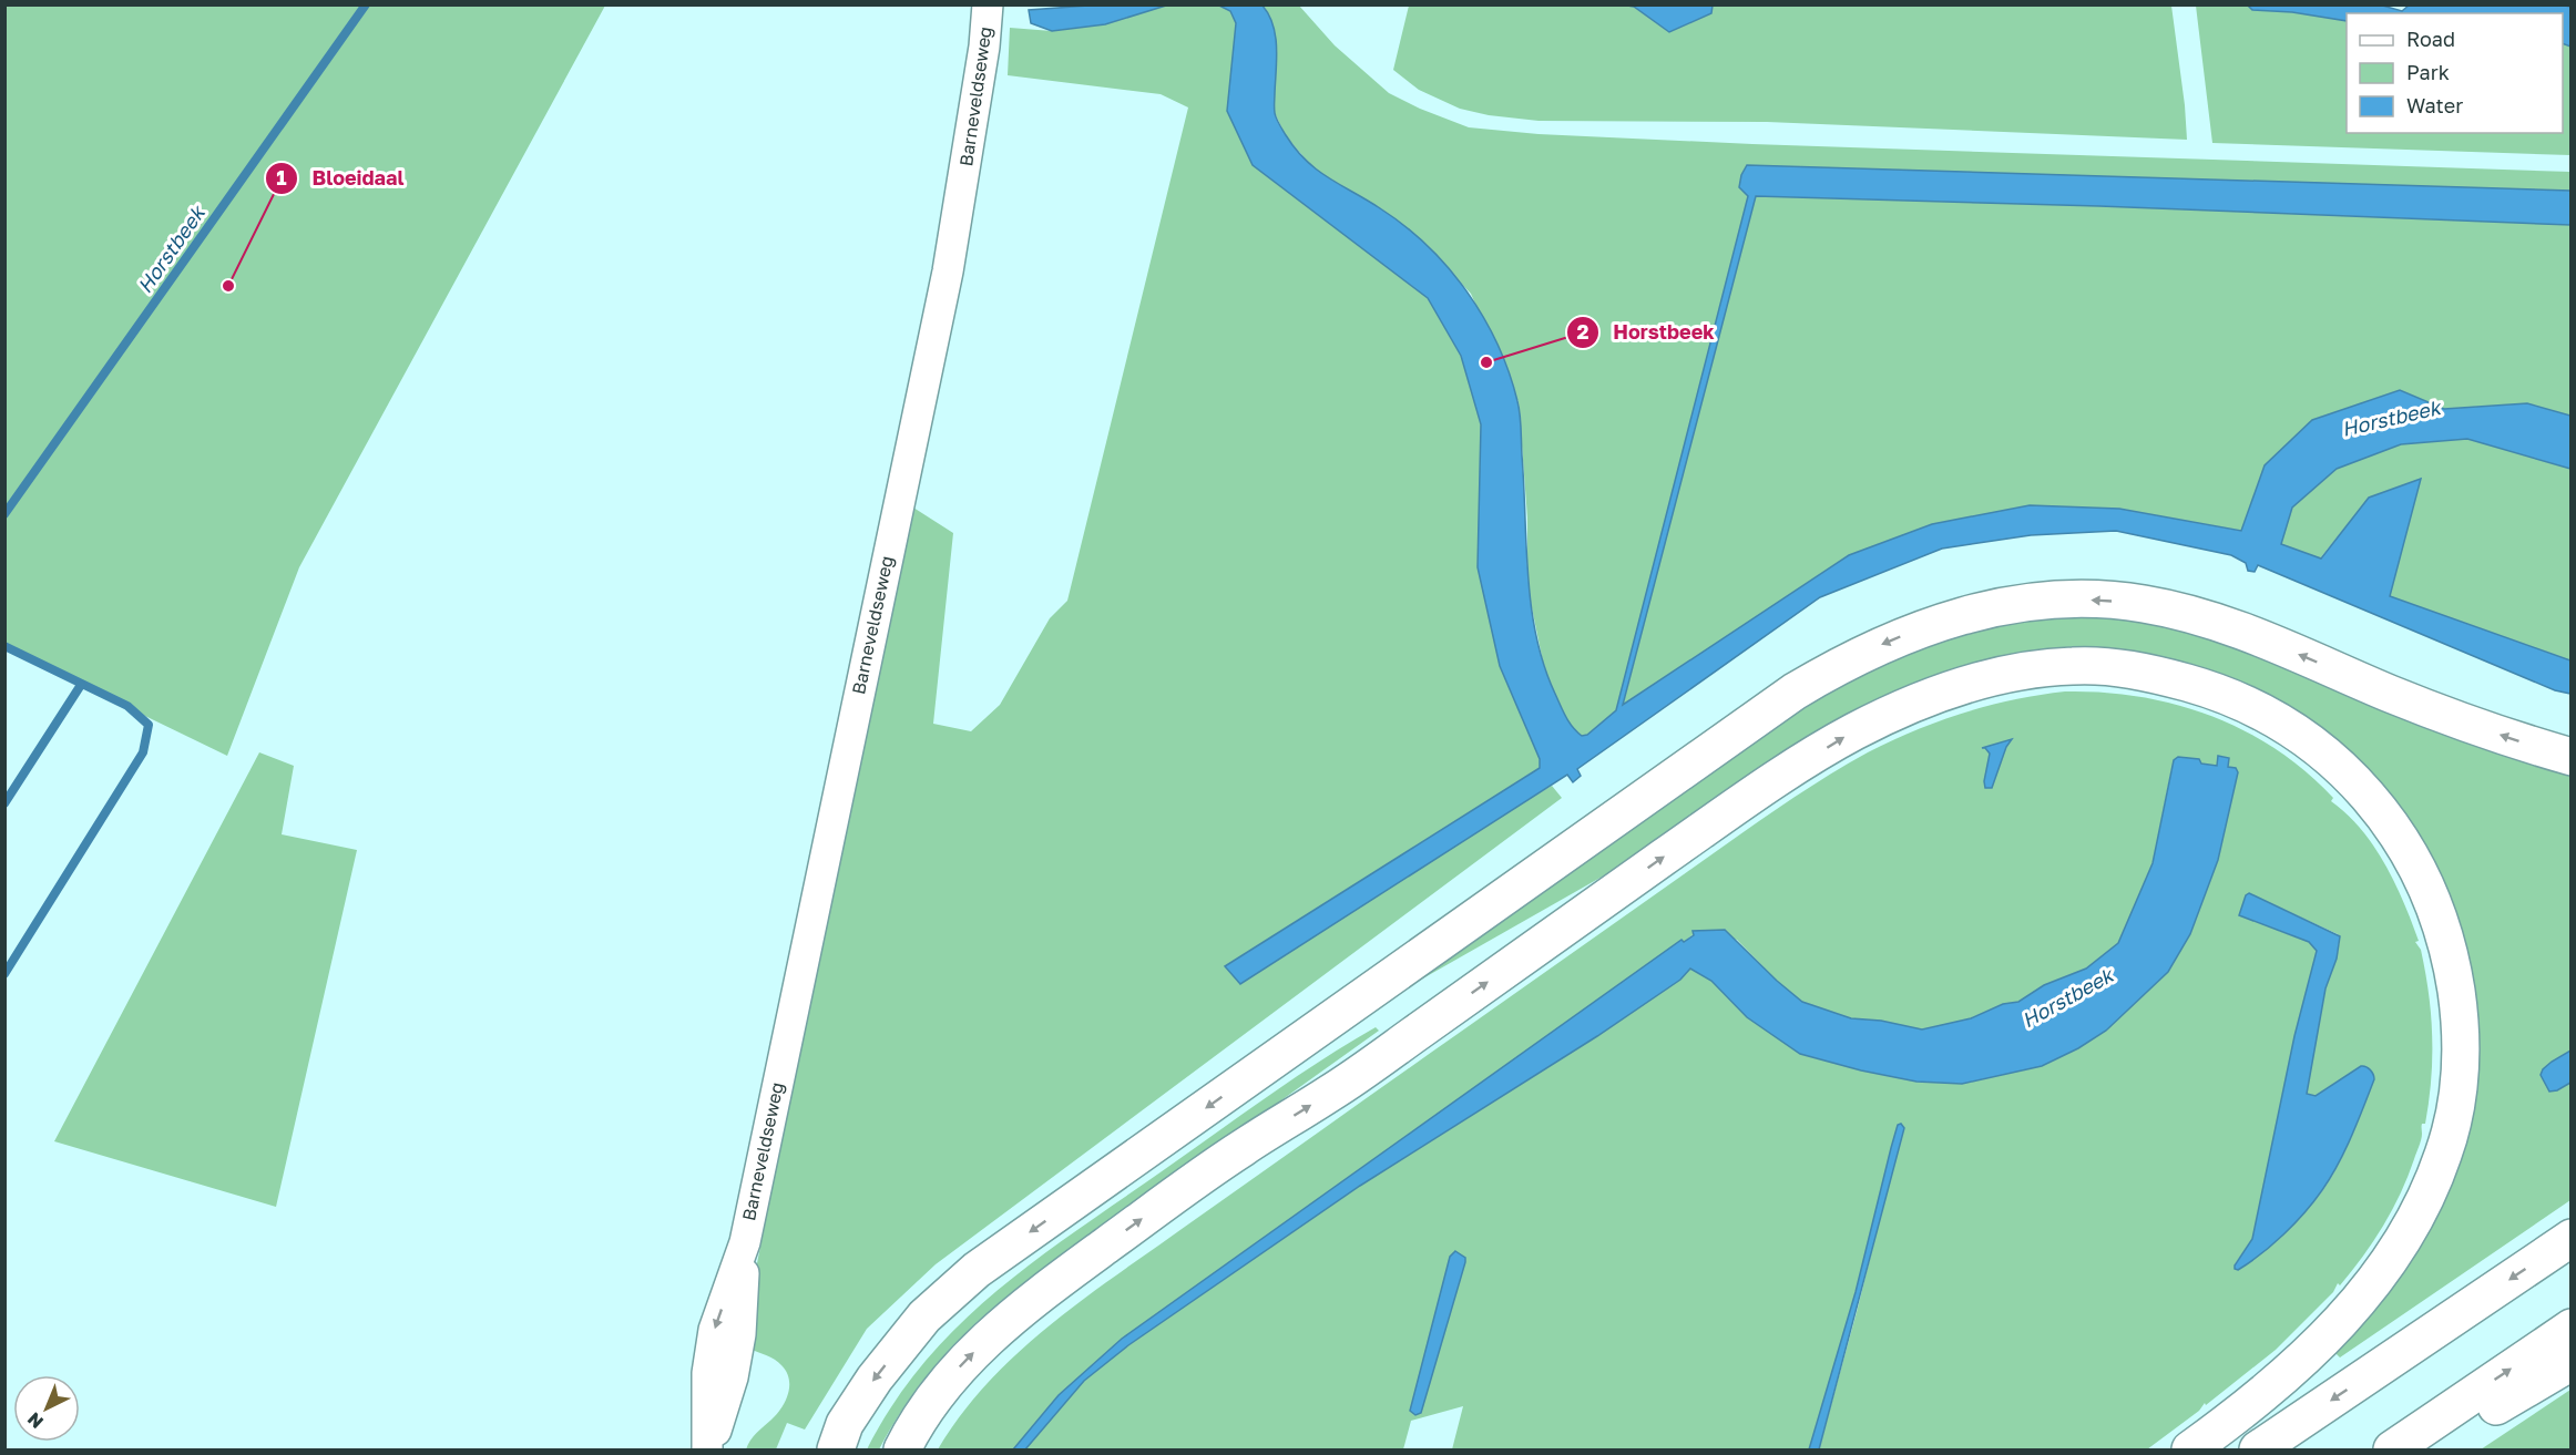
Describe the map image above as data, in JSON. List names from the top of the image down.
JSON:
{
  "streets": {
    "street": ["Barneveldseweg"]
  },
  "water": ["Horstbeek"],
  "places": ["Bloeidaal", "Horstbeek"],
  "legend": ["Road", "Park", "Water"],
  "north": "bottom left"
}
